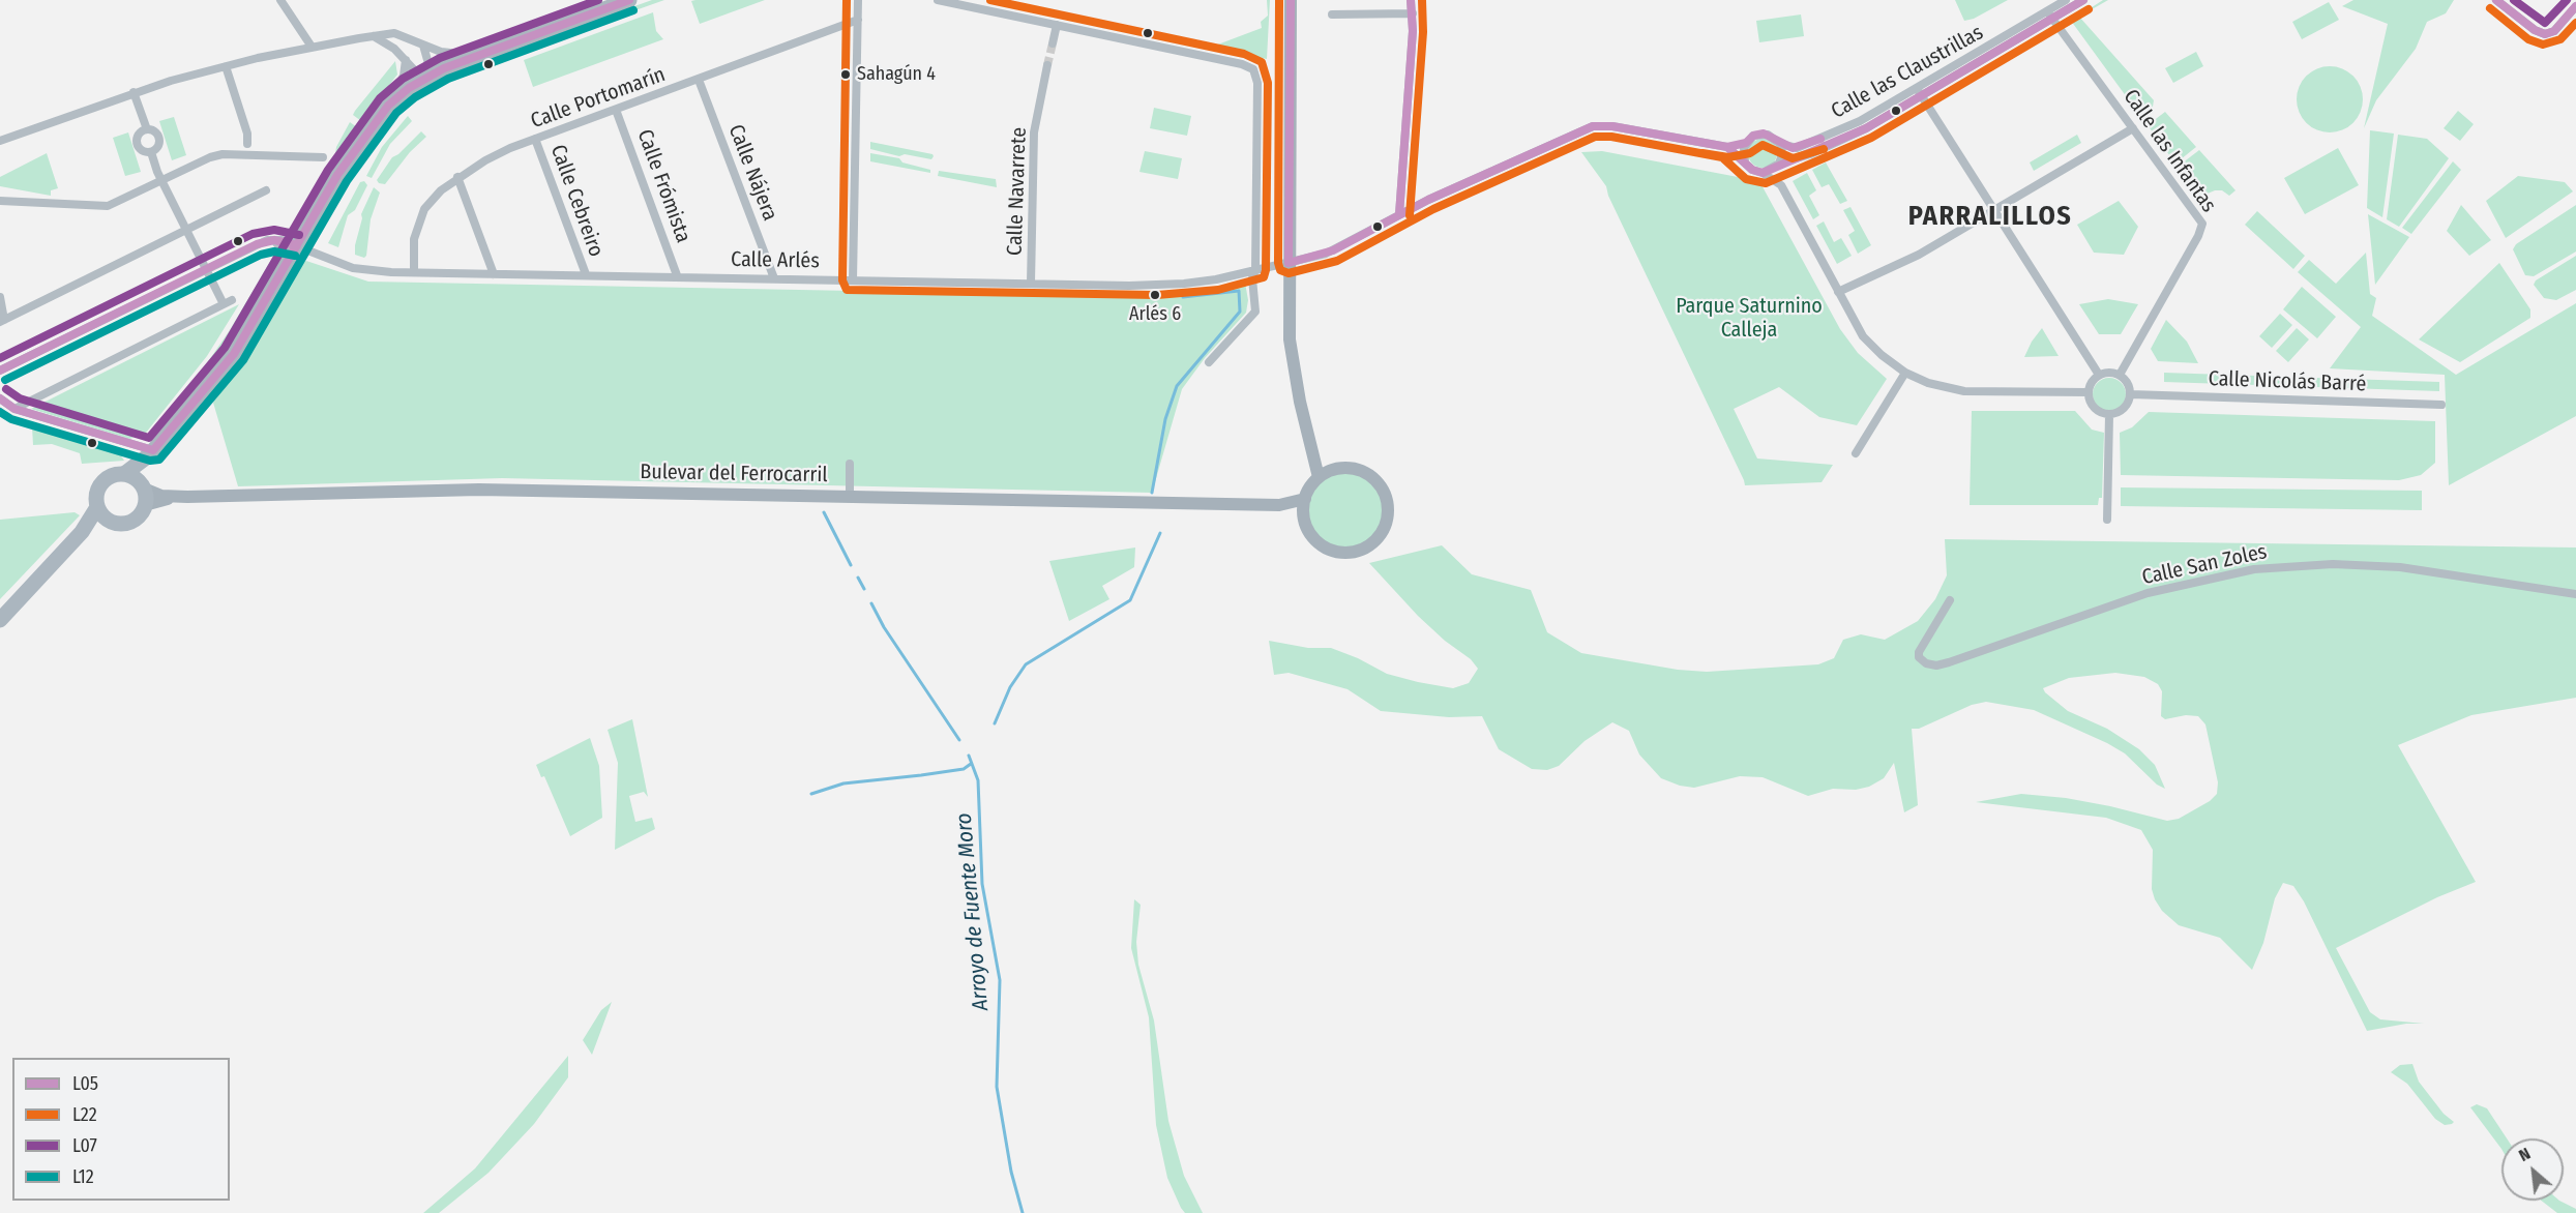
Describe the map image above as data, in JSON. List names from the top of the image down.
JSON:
{
  "streets": {
    "main road": ["Bulevar del Ferrocarril"],
    "street": [
      "Calle las Claustrillas",
      "Calle Portomarín",
      "Calle las Infantas",
      "Calle Nájera",
      "Calle Frómista",
      "Calle Navarrete",
      "Calle Cebreiro",
      "Calle Arlés",
      "Calle Nicolás Barré",
      "Calle San Zoles"
    ]
  },
  "crossings": [
    ["Calle las Claustrillas", "Calle las Infantas"],
    ["Calle Portomarín", "Calle Nájera"],
    ["Calle Portomarín", "Calle Frómista"],
    ["Calle Portomarín", "Calle Cebreiro"],
    ["Calle Portomarín", "Calle Arlés"],
    ["Calle las Infantas", "Calle Nicolás Barré"],
    ["Calle Nájera", "Calle Arlés"],
    ["Calle Frómista", "Calle Arlés"],
    ["Calle Navarrete", "Calle Arlés"],
    ["Calle Cebreiro", "Calle Arlés"]
  ],
  "districts": ["PARRALILLOS"],
  "water": ["Arroyo de Fuente Moro"],
  "parks": ["Parque Saturnino Calleja"],
  "places": ["Sahagún 4", "Arlés 6"],
  "lines": [
    "transit line L05",
    "transit line L22",
    "transit line L07",
    "transit line L12"
  ],
  "legend": [
    "L05",
    "L22",
    "L07",
    "L12"
  ],
  "north": "top left"
}
